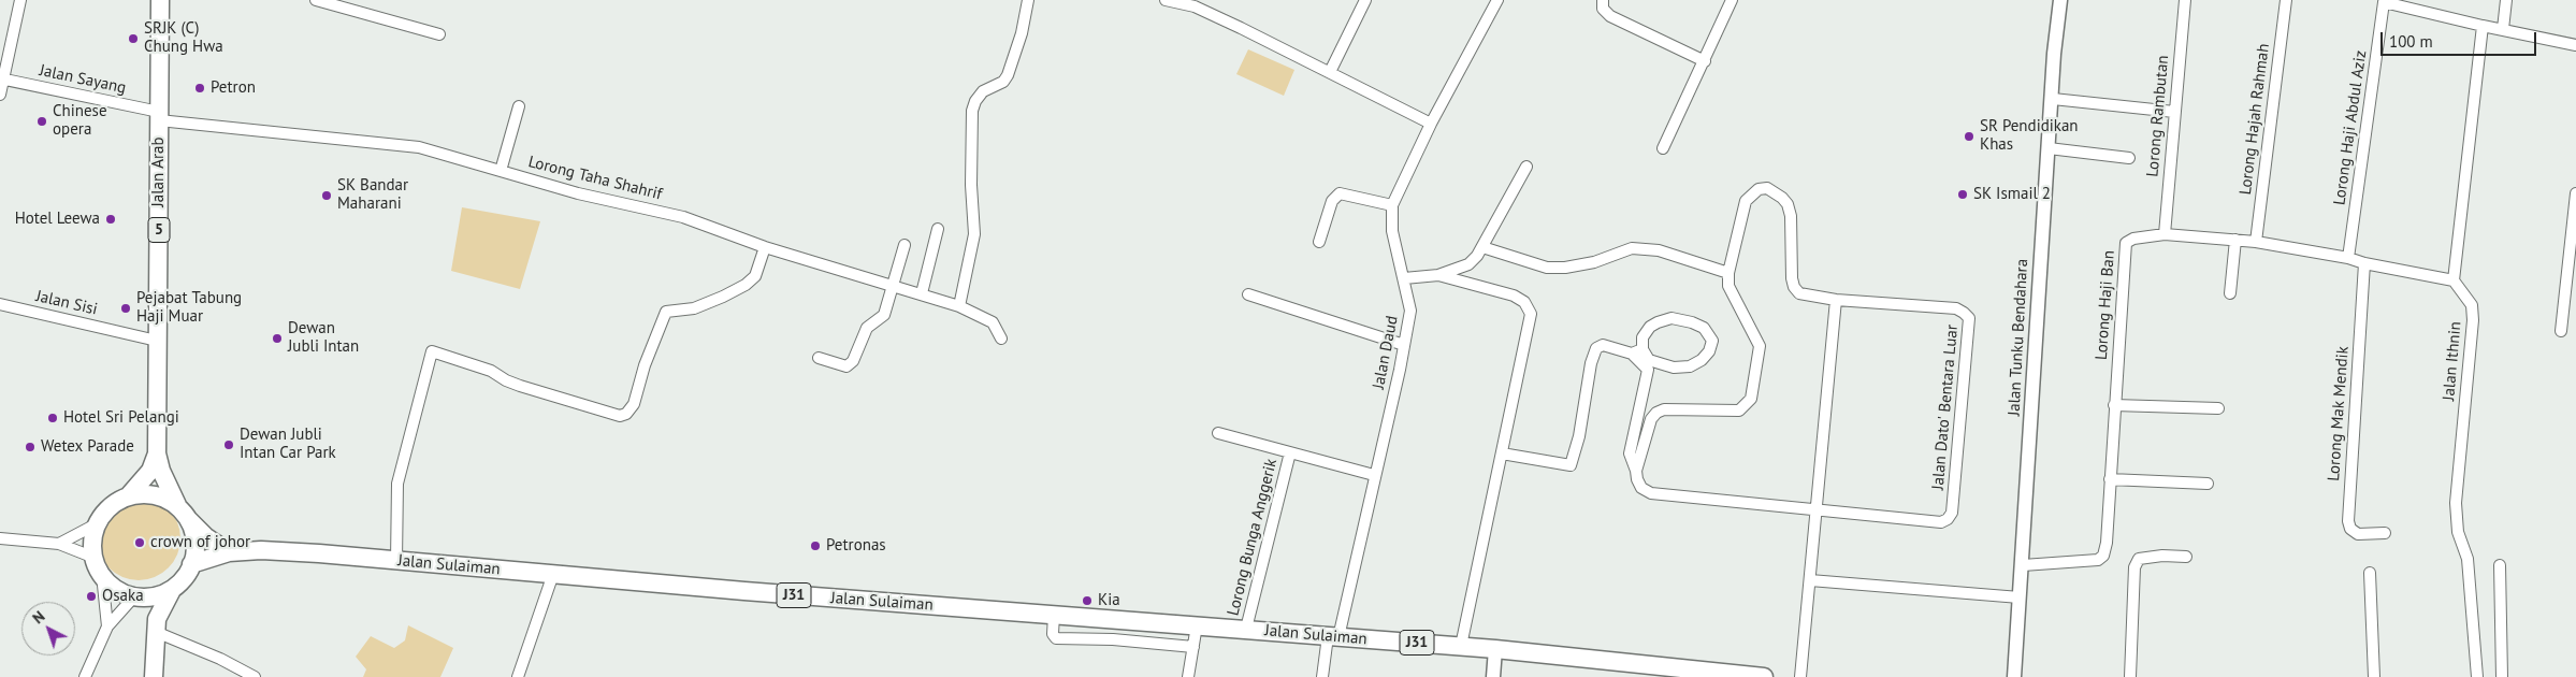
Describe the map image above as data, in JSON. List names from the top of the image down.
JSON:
{
  "streets": {
    "main road": [
      "Jalan Arab",
      "5",
      "Jalan Sulaiman",
      "J31"
    ],
    "street": [
      "Jalan Sayang",
      "Lorong Rambutan",
      "Lorong Hajah Rahmah",
      "Lorong Haji Abdul Aziz",
      "Lorong Taha Shahrif",
      "Jalan Sisi",
      "Lorong Haji Ban",
      "Jalan Tunku Bendahara",
      "Jalan Daud",
      "Jalan Ithnin",
      "Jalan Dato' Bentara Luar",
      "Lorong Mak Mendik",
      "Lorong Bunga Anggerik"
    ]
  },
  "crossings": [
    ["Jalan Sayang", "Jalan Arab"],
    ["Jalan Sayang", "Lorong Taha Shahrif"],
    ["Lorong Rambutan", "Lorong Haji Ban"],
    ["Lorong Hajah Rahmah", "Lorong Haji Ban"],
    ["Lorong Haji Abdul Aziz", "Lorong Haji Ban"],
    ["Jalan Arab", "Lorong Taha Shahrif"],
    ["Jalan Arab", "5"],
    ["Jalan Arab", "Jalan Sisi"],
    ["Jalan Arab", "J31"],
    ["5", "J31"],
    ["Lorong Haji Ban", "Jalan Tunku Bendahara"],
    ["Lorong Haji Ban", "Jalan Ithnin"],
    ["Lorong Haji Ban", "Lorong Mak Mendik"],
    ["Jalan Daud", "Lorong Bunga Anggerik"],
    ["Jalan Daud", "Jalan Sulaiman"],
    ["Lorong Bunga Anggerik", "Jalan Sulaiman"],
    ["Jalan Sulaiman", "J31"]
  ],
  "places": [
    "SRJK (C) Chung Hwa",
    "Petron",
    "Chinese opera",
    "SR Pendidikan Khas",
    "SK Ismail 2",
    "SK Bandar Maharani",
    "Hotel Leewa",
    "Pejabat Tabung Haji Muar",
    "Dewan Jubli Intan",
    "Hotel Sri Pelangi",
    "Dewan Jubli Intan Car Park",
    "Wetex Parade",
    "crown of johor",
    "Petronas",
    "Osaka",
    "Kia"
  ],
  "scale_bar": "100 m",
  "north": "top left"
}
